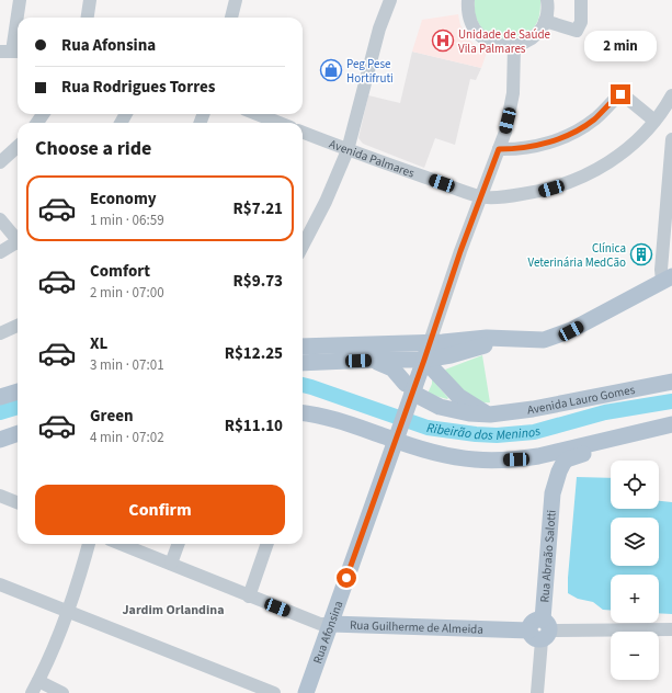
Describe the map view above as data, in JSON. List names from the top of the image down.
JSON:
{
  "streets": {
    "main road": [
      "Avenida Lauro Gomes",
      "Rua Abraão Salotti",
      "Rua Guilherme de Almeida",
      "Rua Afonsina"
    ],
    "street": ["Avenida Palmares"]
  },
  "crossings": [
    ["Avenida Palmares", "Rua Afonsina"],
    ["Avenida Lauro Gomes", "Rua Afonsina"],
    ["Rua Abraão Salotti", "Rua Guilherme de Almeida"],
    ["Rua Guilherme de Almeida", "Rua Afonsina"]
  ],
  "districts": ["Jardim Orlandina"],
  "water": ["Ribeirão dos Meninos"],
  "places": {
    "hospital": ["Unidade de Saúde Vila Palmares"],
    "shop": ["Peg Pese Hortifruti"],
    "building": ["Clínica Veterinária MedCão"]
  },
  "page": {
    "banner": ["Rua Afonsina", "Rua Rodrigues Torres"],
    "bubble": "2 min",
    "heading": "Choose a ride",
    "list": [
      {
        "name": "Economy",
        "note": "1 min · 06:59",
        "value": "R$7.21"
      },
      {
        "name": "Comfort",
        "note": "2 min · 07:00",
        "value": "R$9.73"
      },
      {
        "name": "XL",
        "note": "3 min · 07:01",
        "value": "R$12.25"
      },
      {
        "name": "Green",
        "note": "4 min · 07:02",
        "value": "R$11.10"
      }
    ],
    "map_buttons": ["+", "−"],
    "buttons": "Confirm"
  }
}
